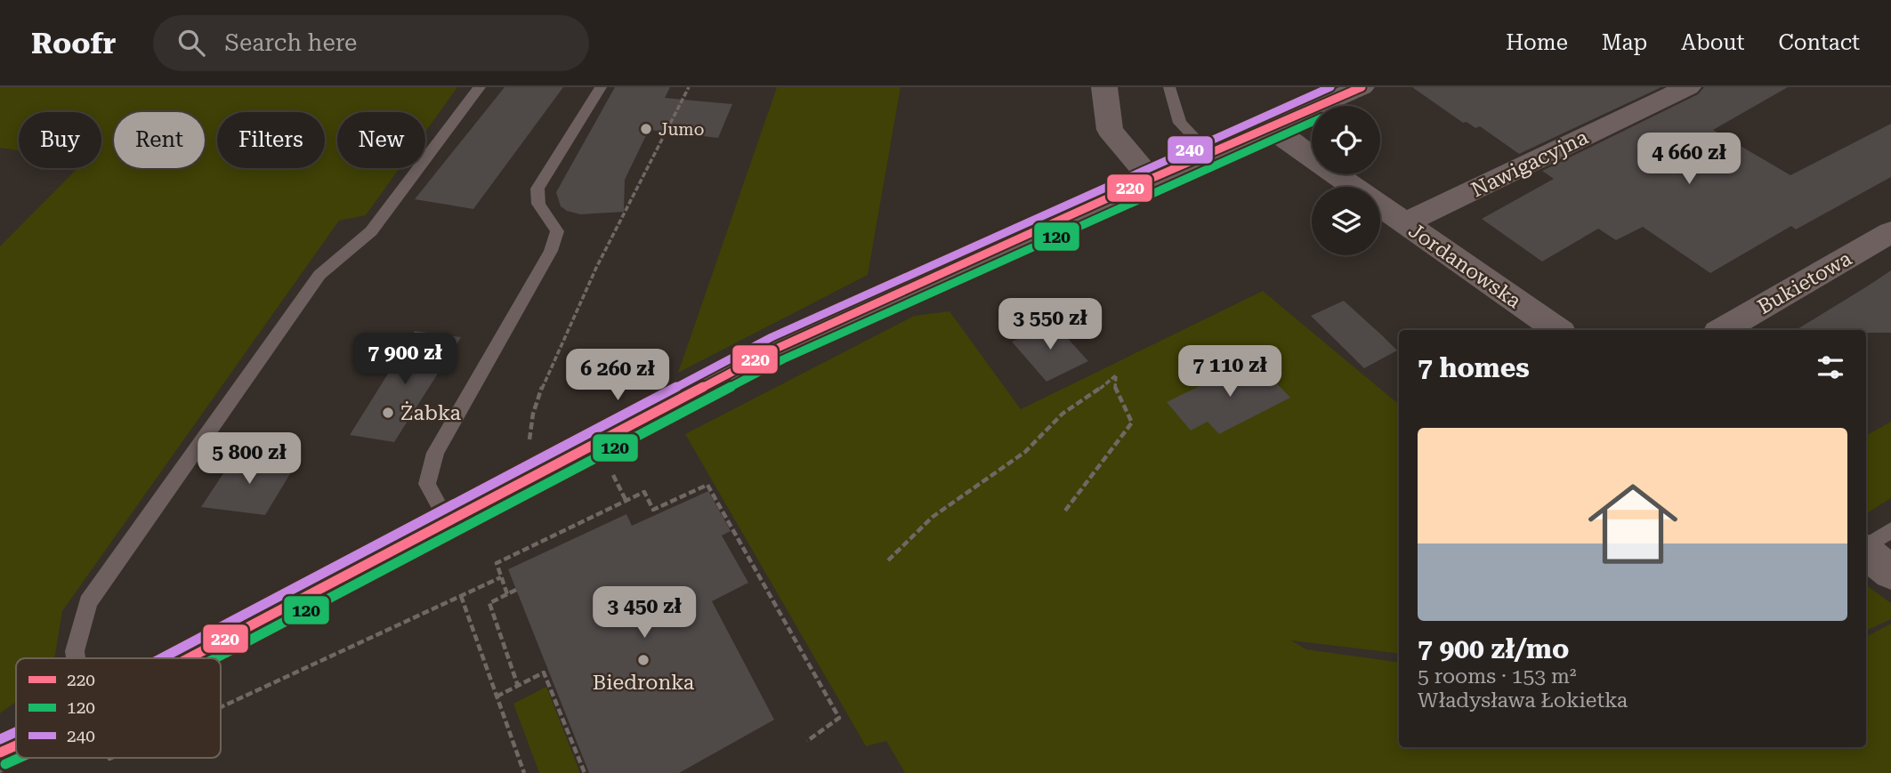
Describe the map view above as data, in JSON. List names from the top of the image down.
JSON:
{
  "streets": {
    "street": ["Nawigacyjna", "Jordanowska", "Bukietowa"]
  },
  "crossings": [
    ["Nawigacyjna", "Jordanowska"]
  ],
  "places": ["Jumo", "Żabka", "Biedronka"],
  "lines": ["transit line 220", "transit line 240", "transit line 120"],
  "legend": ["220", "120", "240"],
  "page": {
    "header": "Roofr",
    "search": "Search here",
    "nav": [
      "Home",
      "Map",
      "About",
      "Contact"
    ],
    "chip": [
      "Buy",
      "Rent",
      "Filters",
      "New"
    ],
    "price": [
      "4 660 zł",
      "3 550 zł",
      "7 900 zł",
      "7 110 zł",
      "6 260 zł",
      "5 800 zł",
      "3 450 zł"
    ],
    "heading": "7 homes",
    "list": [
      {
        "name": "7 900 zł/mo",
        "note": "5 rooms · 153 m² · Władysława Łokietka"
      }
    ]
  }
}
